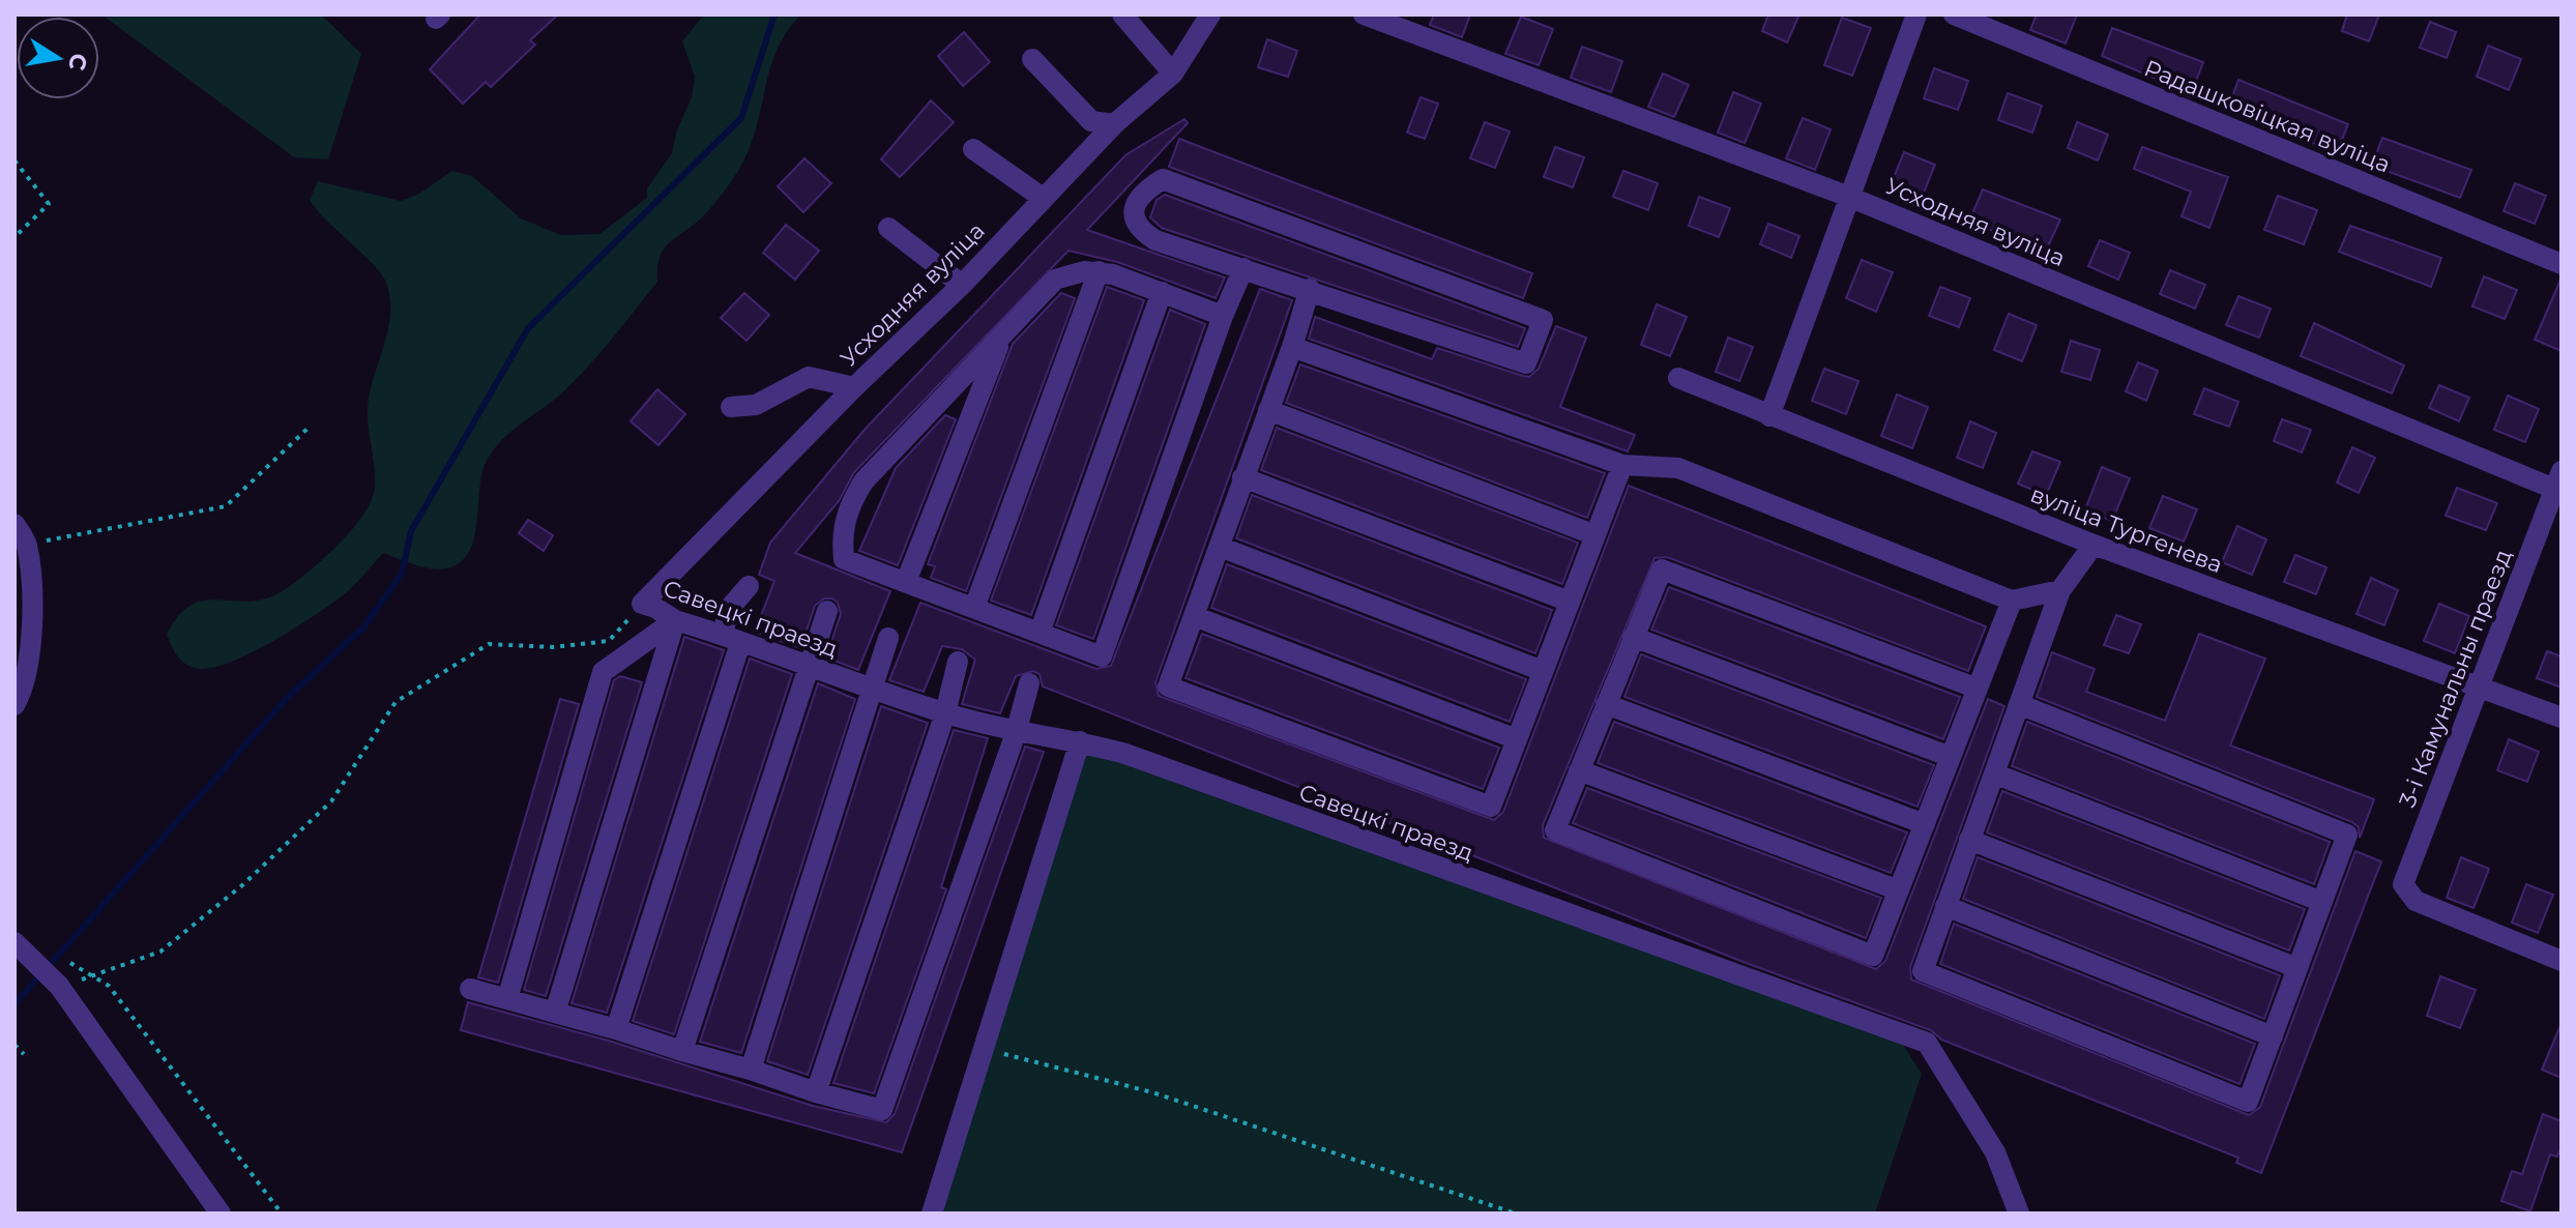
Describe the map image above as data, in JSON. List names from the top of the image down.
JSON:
{
  "streets": {
    "street": [
      "Радашковіцкая вуліца",
      "Усходняя вуліца",
      "вуліца Тургенева",
      "Савецкі праезд",
      "3-і Камунальны праезд"
    ]
  },
  "crossings": [
    ["Усходняя вуліца", "Савецкі праезд"],
    ["Усходняя вуліца", "3-і Камунальны праезд"],
    ["вуліца Тургенева", "3-і Камунальны праезд"]
  ],
  "north": "right"
}
